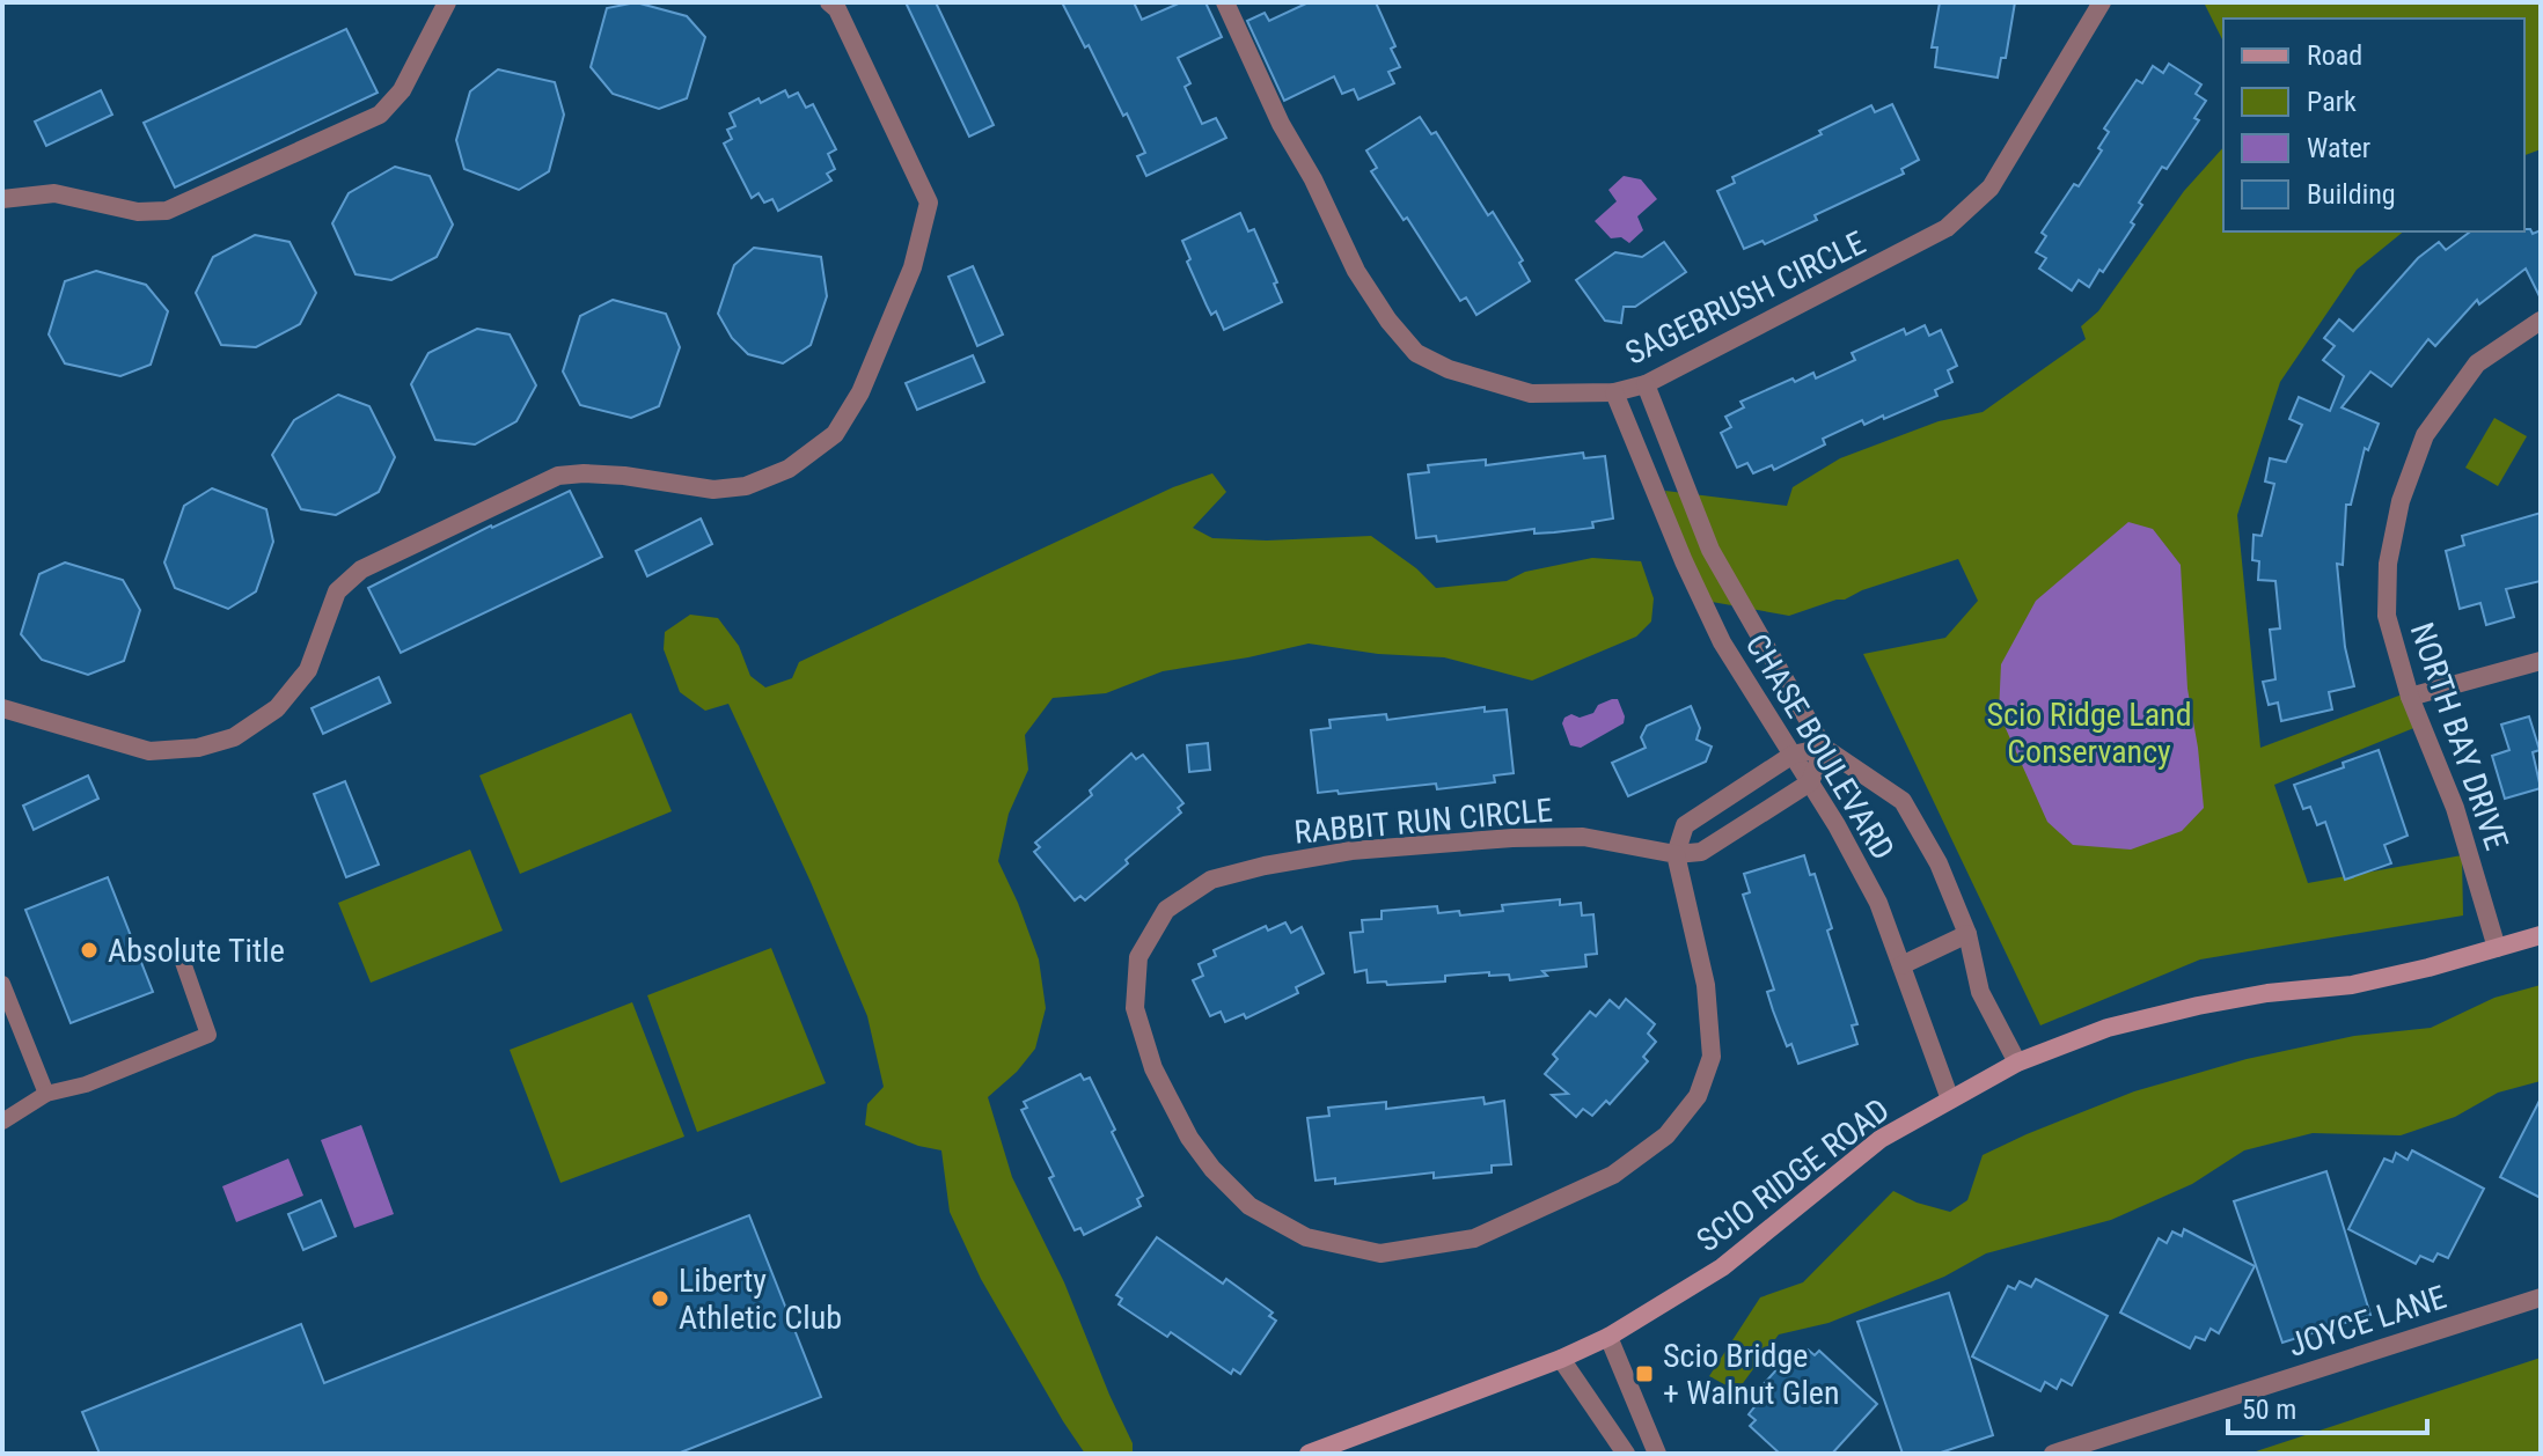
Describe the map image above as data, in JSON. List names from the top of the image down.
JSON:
{
  "streets": {
    "street": [
      "SAGEBRUSH CIRCLE",
      "NORTH BAY DRIVE",
      "CHASE BOULEVARD",
      "RABBIT RUN CIRCLE",
      "SCIO RIDGE ROAD",
      "JOYCE LANE"
    ]
  },
  "crossings": [
    ["SAGEBRUSH CIRCLE", "CHASE BOULEVARD"],
    ["NORTH BAY DRIVE", "SCIO RIDGE ROAD"],
    ["CHASE BOULEVARD", "RABBIT RUN CIRCLE"],
    ["CHASE BOULEVARD", "SCIO RIDGE ROAD"]
  ],
  "parks": ["Scio Ridge Land Conservancy"],
  "places": {
    "other": ["Absolute Title", "Liberty Athletic Club"],
    "transit": ["Scio Bridge + Walnut Glen"]
  },
  "legend": [
    "Road",
    "Park",
    "Water",
    "Building"
  ],
  "scale_bar": "50 m"
}
